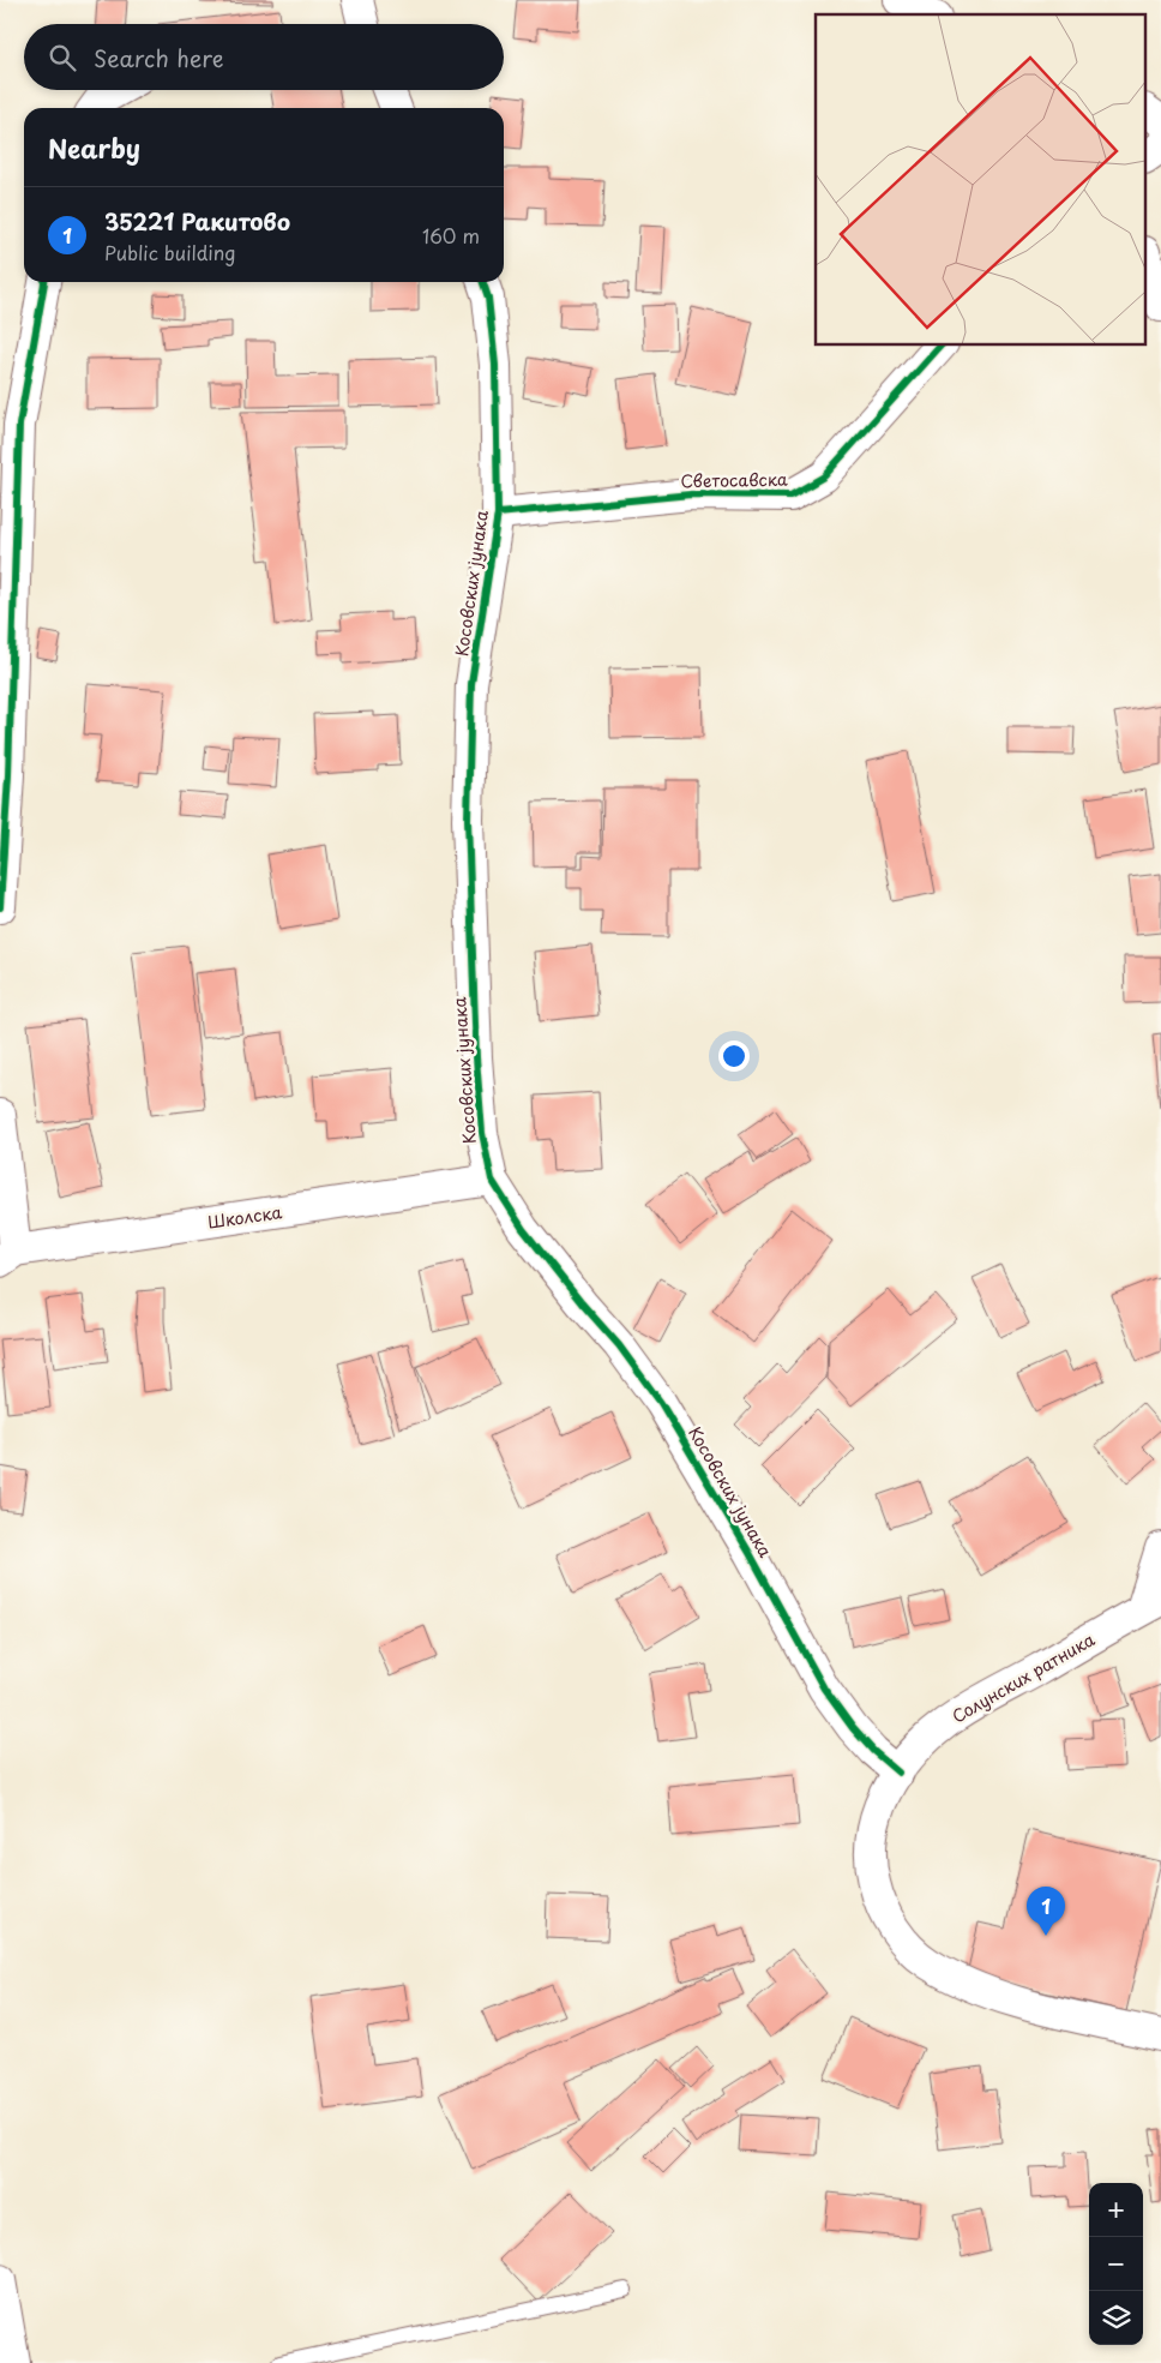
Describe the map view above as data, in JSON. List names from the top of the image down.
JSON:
{
  "streets": {
    "street": [
      "Светосавска",
      "Косовских јунака",
      "Школска",
      "Солунских ратника"
    ]
  },
  "crossings": [
    ["Светосавска", "Косовских јунака"],
    ["Косовских јунака", "Школска"],
    ["Косовских јунака", "Солунских ратника"]
  ],
  "page": {
    "search": "Search here",
    "heading": "Nearby",
    "list": [
      {
        "mark": "1",
        "name": "35221 Ракитово",
        "note": "Public building",
        "value": "160 m"
      }
    ],
    "pins": "1",
    "map_buttons": ["+", "−"]
  }
}
